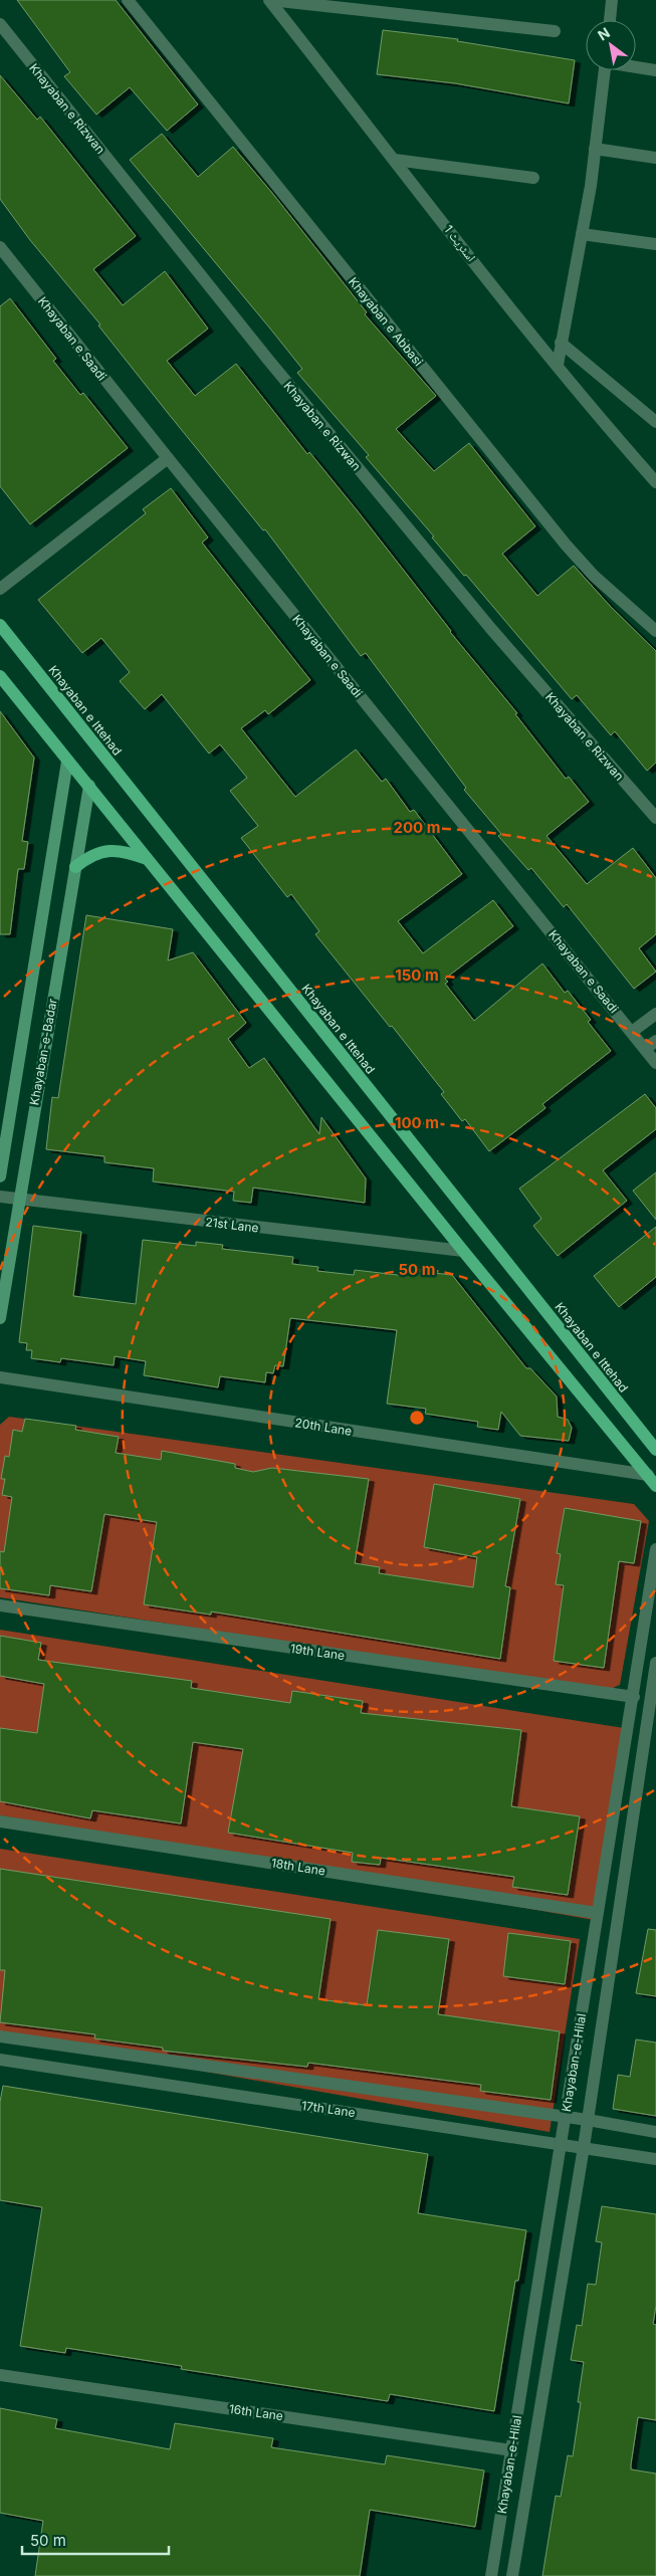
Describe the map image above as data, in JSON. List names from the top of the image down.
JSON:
{
  "streets": {
    "main road": ["Khayaban e Ittehad", "Khayaban-e-Badar"],
    "street": [
      "Khayaban e Rizwan",
      "اسٹریٹ 1",
      "Khayaban e Abbasi",
      "Khayaban e Saadi",
      "21st Lane",
      "20th Lane",
      "19th Lane",
      "18th Lane",
      "Khayaban-e-Hilal",
      "17th Lane",
      "16th Lane"
    ]
  },
  "crossings": [
    ["Khayaban-e-Badar", "21st Lane"],
    ["19th Lane", "Khayaban-e-Hilal"],
    ["18th Lane", "Khayaban-e-Hilal"],
    ["Khayaban-e-Hilal", "17th Lane"],
    ["Khayaban-e-Hilal", "16th Lane"]
  ],
  "scale_bar": "50 m",
  "north": "top left",
  "rings": [
    "200 m",
    "150 m",
    "100 m",
    "50 m"
  ]
}
